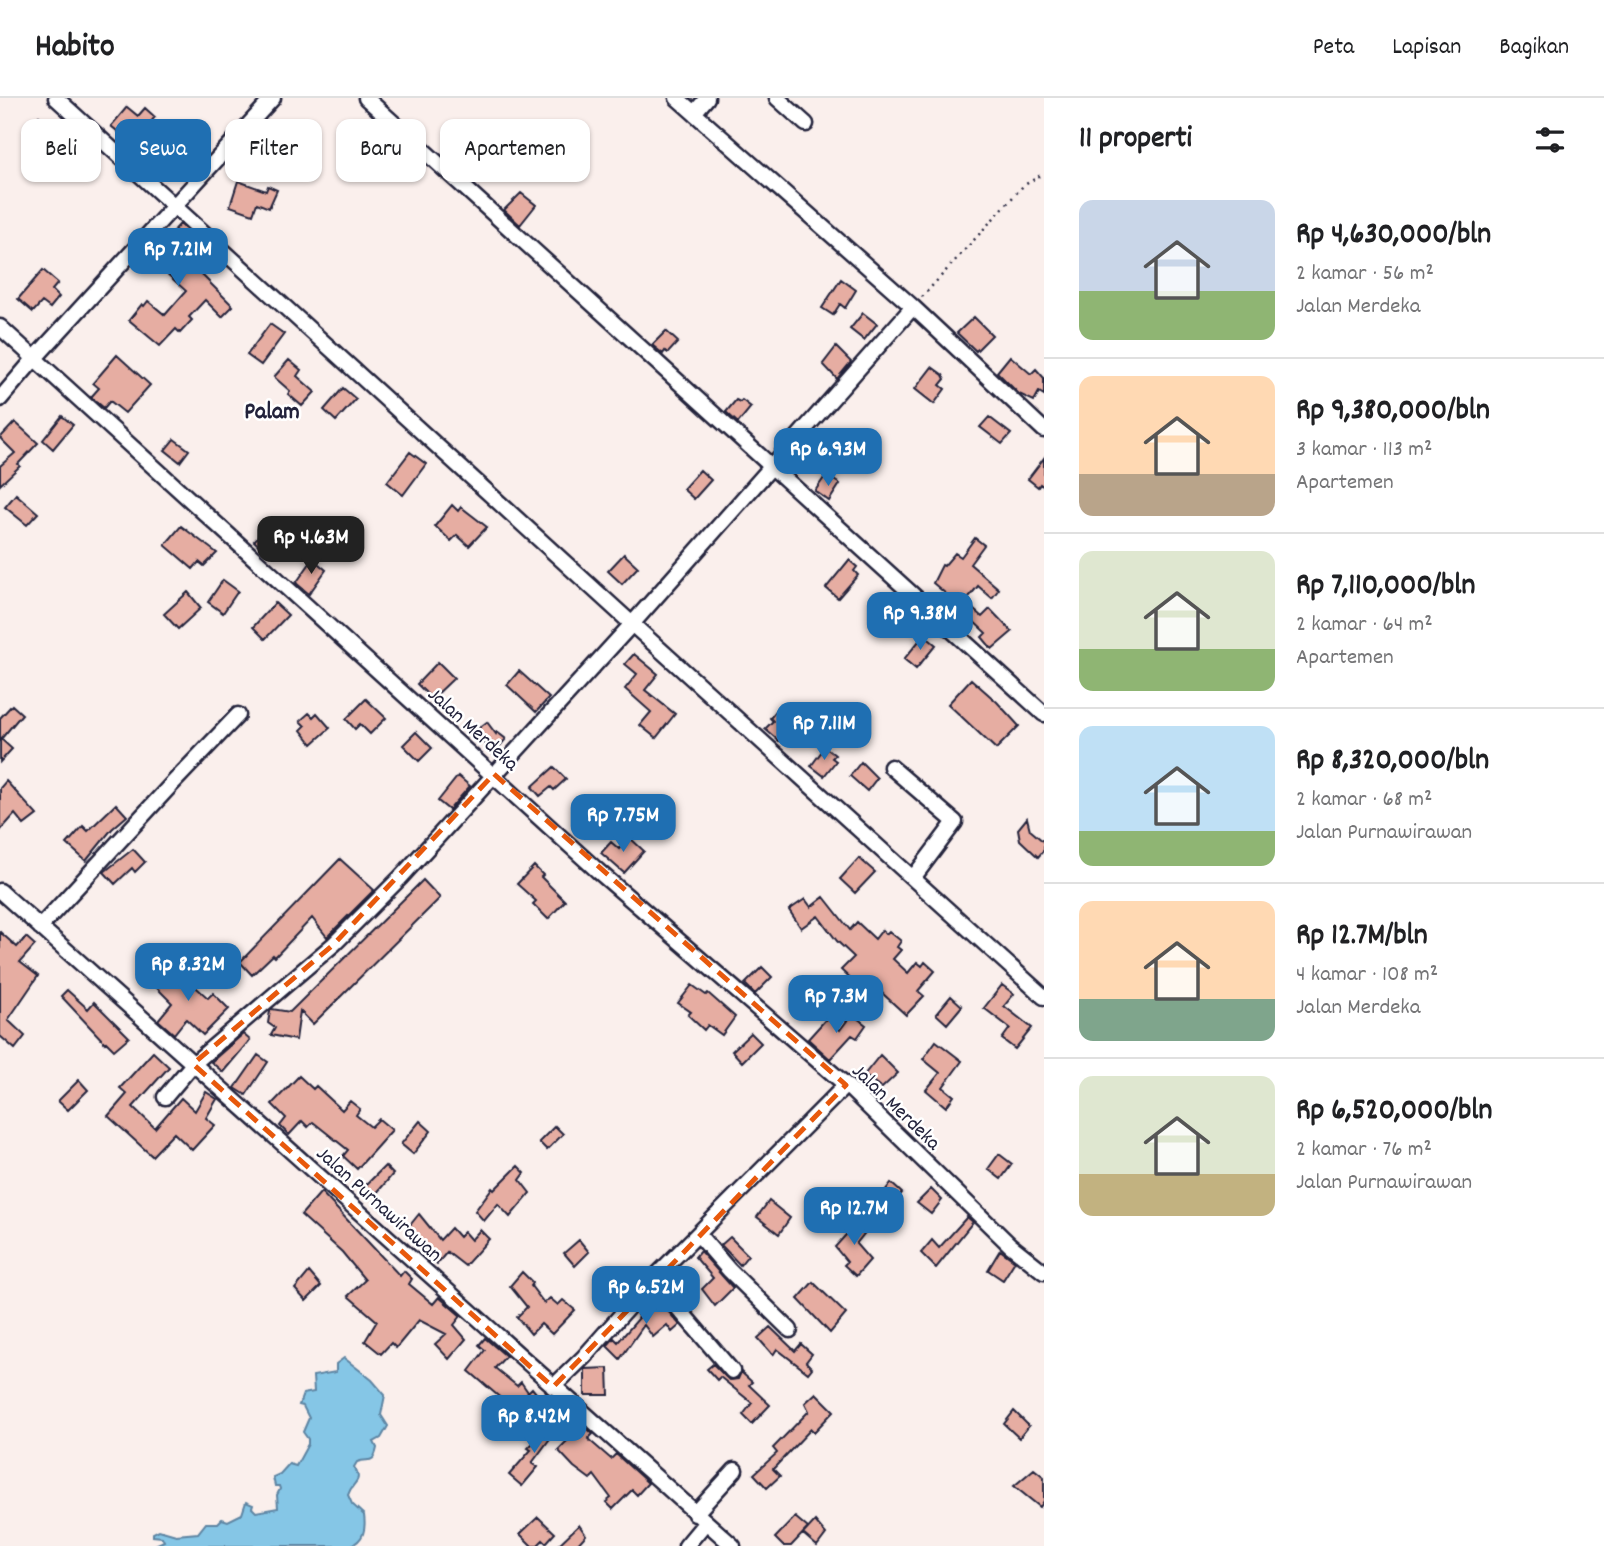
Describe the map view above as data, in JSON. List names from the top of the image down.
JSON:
{
  "streets": {
    "street": ["Jalan Merdeka", "Jalan Purnawirawan"]
  },
  "districts": ["Palam"],
  "page": {
    "header": "Habito",
    "nav": ["Peta", "Lapisan", "Bagikan"],
    "heading": "11 properti",
    "chip": [
      "Beli",
      "Sewa",
      "Filter",
      "Baru",
      "Apartemen"
    ],
    "list": [
      {
        "name": "Rp 4,630,000/bln",
        "note": "2 kamar · 56 m² · Jalan Merdeka"
      },
      {
        "name": "Rp 9,380,000/bln",
        "note": "3 kamar · 113 m² · Apartemen"
      },
      {
        "name": "Rp 7,110,000/bln",
        "note": "2 kamar · 64 m² · Apartemen"
      },
      {
        "name": "Rp 8,320,000/bln",
        "note": "2 kamar · 68 m² · Jalan Purnawirawan"
      },
      {
        "name": "Rp 12.7M/bln",
        "note": "4 kamar · 108 m² · Jalan Merdeka"
      },
      {
        "name": "Rp 6,520,000/bln",
        "note": "2 kamar · 76 m² · Jalan Purnawirawan"
      }
    ],
    "price": [
      "Rp 7.21M",
      "Rp 6.93M",
      "Rp 4.63M",
      "Rp 9.38M",
      "Rp 7.11M",
      "Rp 7.75M",
      "Rp 8.32M",
      "Rp 7.3M",
      "Rp 12.7M",
      "Rp 6.52M",
      "Rp 8.42M"
    ]
  }
}
